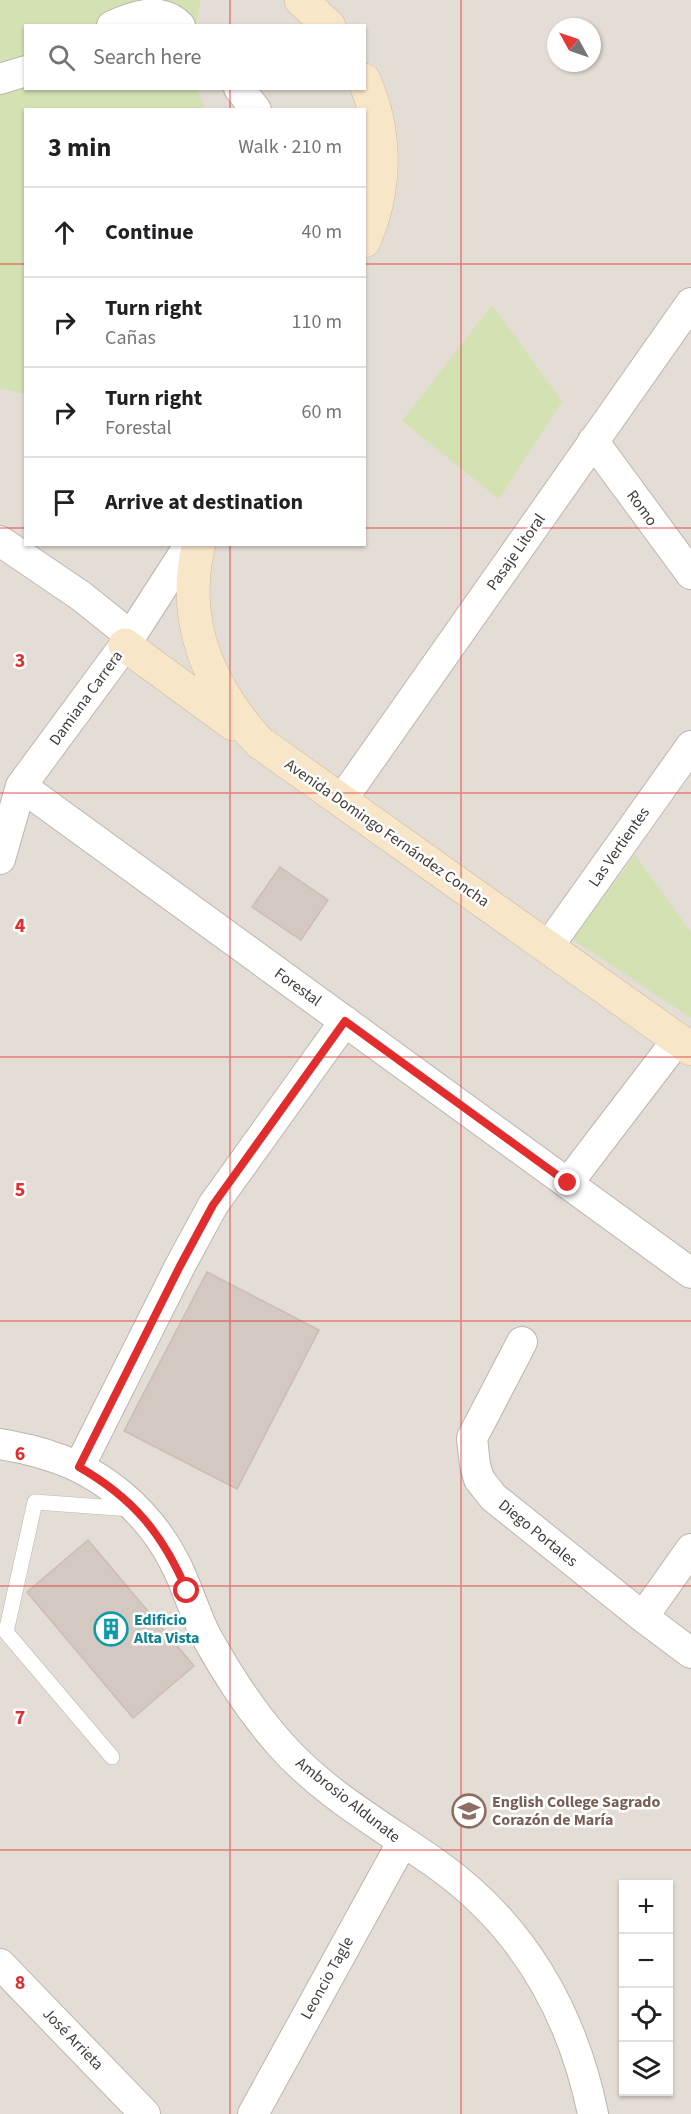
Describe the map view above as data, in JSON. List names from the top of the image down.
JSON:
{
  "streets": {
    "main road": ["Avenida Domingo Fernández Concha"],
    "street": [
      "Romo",
      "Pasaje Litoral",
      "Damiana Carrera",
      "Las Vertientes",
      "Forestal",
      "Diego Portales",
      "Ambrosio Aldunate",
      "Leoncio Tagle",
      "José Arrieta"
    ]
  },
  "crossings": [
    ["Romo", "Pasaje Litoral"],
    ["Pasaje Litoral", "Avenida Domingo Fernández Concha"],
    ["Damiana Carrera", "Forestal"],
    ["Avenida Domingo Fernández Concha", "Las Vertientes"],
    ["Ambrosio Aldunate", "Leoncio Tagle"]
  ],
  "places": {
    "building": ["Edificio Alta Vista"],
    "school or university": ["English College Sagrado Corazón de María"]
  },
  "north": "top left",
  "page": {
    "search": "Search here",
    "heading": ["3 min", "Walk · 210 m"],
    "list": [
      ["Continue", "40 m"],
      ["Turn right", "Cañas", "110 m"],
      ["Turn right", "Forestal", "60 m"],
      "Arrive at destination"
    ],
    "map_buttons": ["+", "−"]
  },
  "grid": {
    "rows": [
      "3",
      "4",
      "5",
      "6",
      "7",
      "8"
    ]
  }
}
